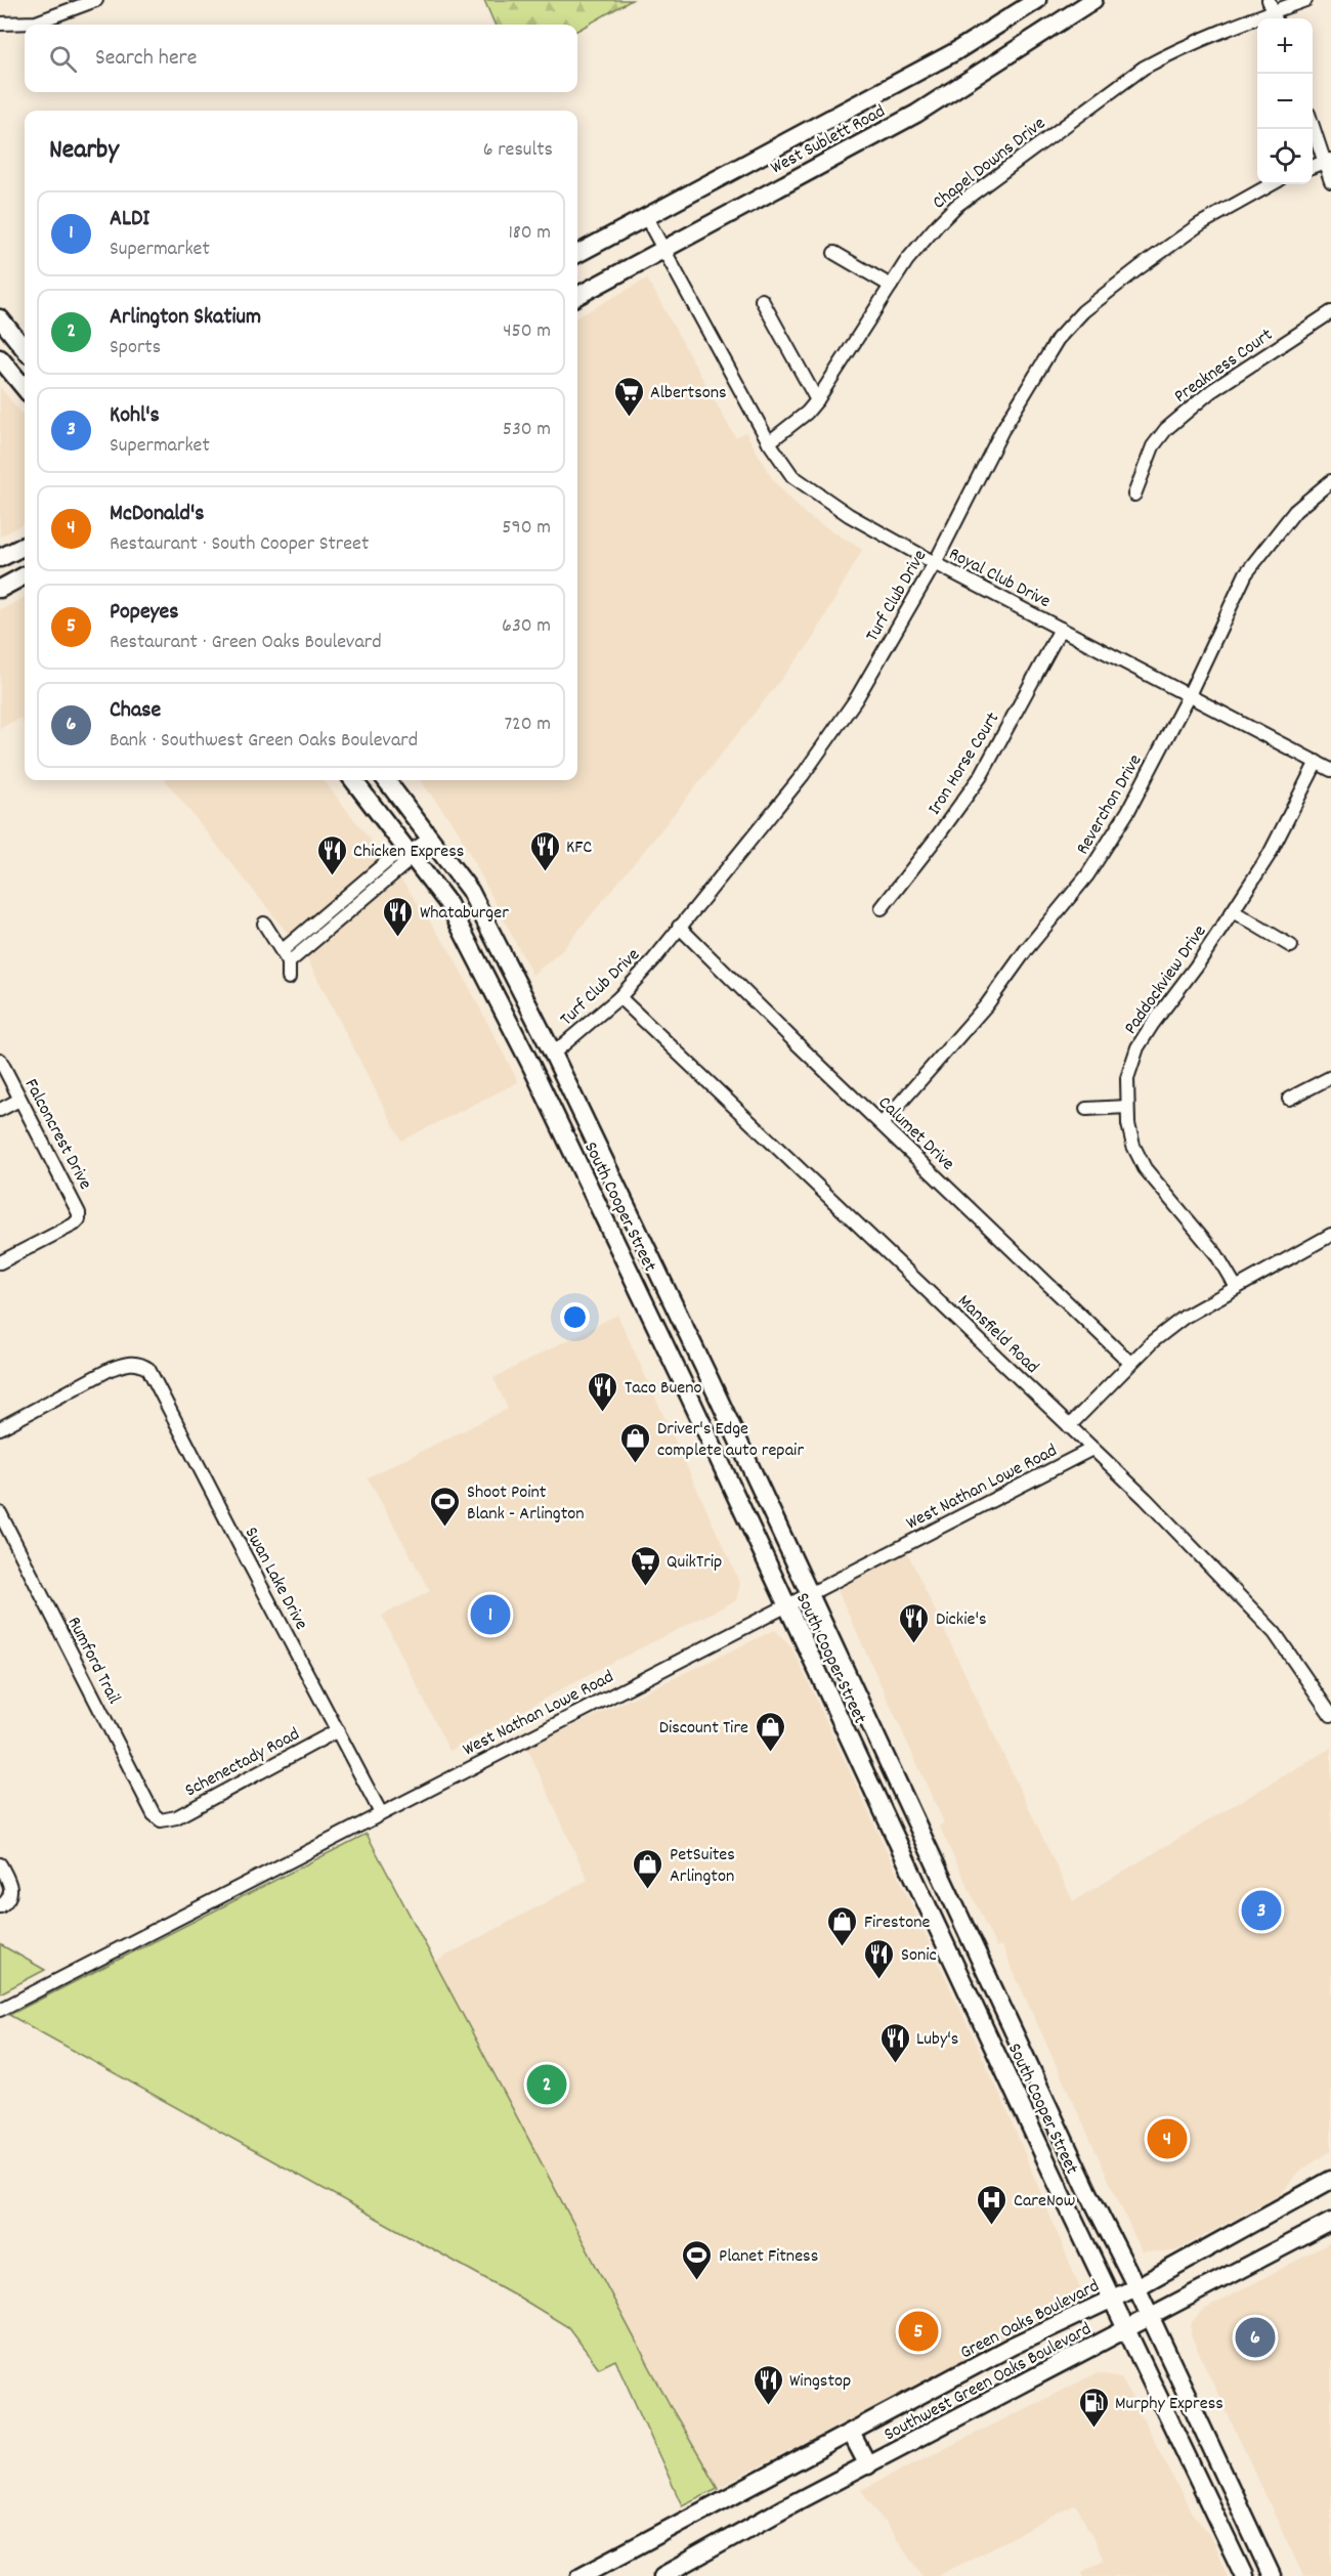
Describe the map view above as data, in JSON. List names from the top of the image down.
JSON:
{
  "streets": {
    "main road": [
      "West Sublett Road",
      "South Cooper Street",
      "Green Oaks Boulevard",
      "Southwest Green Oaks Boulevard"
    ],
    "street": [
      "Chapel Downs Drive",
      "Preakness Court",
      "Royal Club Drive",
      "Turf Club Drive",
      "Iron Horse Court",
      "Reverchon Drive",
      "Paddockview Drive",
      "Calumet Drive",
      "Falconcrest Drive",
      "Mansfield Road",
      "West Nathan Lowe Road",
      "Swan Lake Drive",
      "Rumford Trail",
      "Schenectady Road"
    ]
  },
  "crossings": [
    ["West Sublett Road", "Royal Club Drive"],
    ["Chapel Downs Drive", "Royal Club Drive"],
    ["Royal Club Drive", "Turf Club Drive"],
    ["Royal Club Drive", "Iron Horse Court"],
    ["Royal Club Drive", "Reverchon Drive"],
    ["Royal Club Drive", "Paddockview Drive"],
    ["Turf Club Drive", "Calumet Drive"],
    ["Turf Club Drive", "South Cooper Street"],
    ["Turf Club Drive", "Mansfield Road"],
    ["Reverchon Drive", "Calumet Drive"],
    ["Paddockview Drive", "West Nathan Lowe Road"],
    ["Calumet Drive", "West Nathan Lowe Road"],
    ["South Cooper Street", "West Nathan Lowe Road"],
    ["South Cooper Street", "Green Oaks Boulevard"],
    ["South Cooper Street", "Southwest Green Oaks Boulevard"],
    ["Mansfield Road", "West Nathan Lowe Road"],
    ["West Nathan Lowe Road", "Swan Lake Drive"],
    ["Swan Lake Drive", "Schenectady Road"],
    ["Rumford Trail", "Schenectady Road"]
  ],
  "places": {
    "supermarket": ["Albertsons", "QuikTrip"],
    "restaurant": [
      "KFC",
      "Chicken Express",
      "Whataburger",
      "Taco Bueno",
      "Dickie's",
      "Sonic",
      "Luby's",
      "Wingstop"
    ],
    "shop": [
      "Driver's Edge complete auto repair",
      "Discount Tire",
      "PetSuites Arlington",
      "Firestone"
    ],
    "sports": ["Shoot Point Blank - Arlington", "Planet Fitness"],
    "hospital": ["CareNow"],
    "fuel station": ["Murphy Express"]
  },
  "page": {
    "map_buttons": ["+", "−"],
    "search": "Search here",
    "heading": ["Nearby", "6 results"],
    "list": [
      {
        "mark": "1",
        "name": "ALDI",
        "note": "Supermarket",
        "value": "180 m"
      },
      {
        "mark": "2",
        "name": "Arlington Skatium",
        "note": "Sports",
        "value": "450 m"
      },
      {
        "mark": "3",
        "name": "Kohl's",
        "note": "Supermarket",
        "value": "530 m"
      },
      {
        "mark": "4",
        "name": "McDonald's",
        "note": "Restaurant · South Cooper Street",
        "value": "590 m"
      },
      {
        "mark": "5",
        "name": "Popeyes",
        "note": "Restaurant · Green Oaks Boulevard",
        "value": "630 m"
      },
      {
        "mark": "6",
        "name": "Chase",
        "note": "Bank · Southwest Green Oaks Boulevard",
        "value": "720 m"
      }
    ],
    "pins": [
      "1",
      "3",
      "2",
      "4",
      "5",
      "6"
    ]
  }
}
